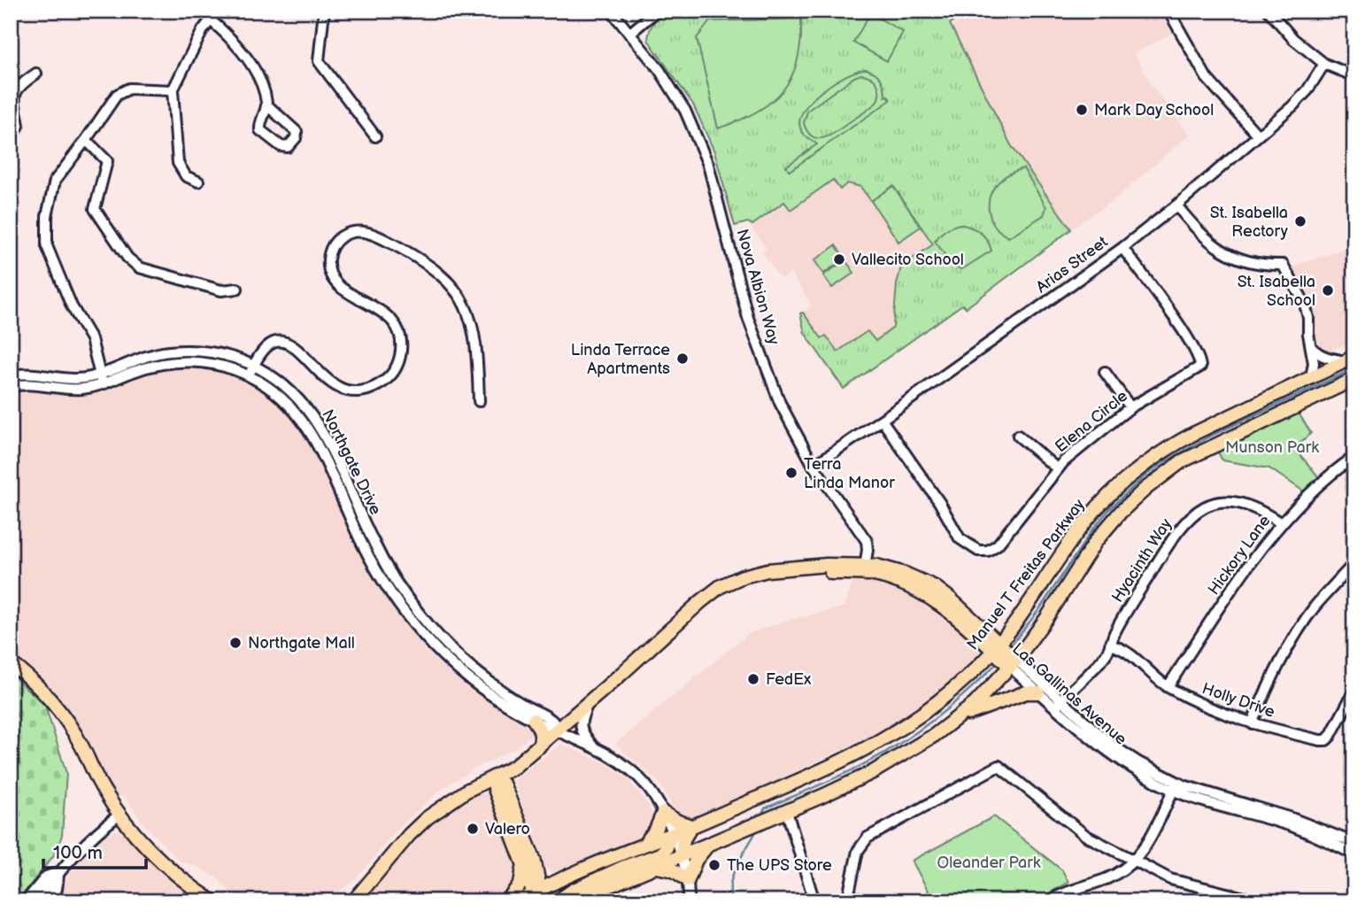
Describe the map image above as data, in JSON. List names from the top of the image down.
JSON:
{
  "streets": {
    "main road": ["Manuel T Freitas Parkway", "Las Gallinas Avenue"],
    "street": [
      "Arias Street",
      "Nova Albion Way",
      "Elena Circle",
      "Northgate Drive",
      "Hickory Lane",
      "Hyacinth Way",
      "Holly Drive"
    ]
  },
  "crossings": [
    ["Arias Street", "Nova Albion Way"],
    ["Arias Street", "Elena Circle"],
    ["Nova Albion Way", "Las Gallinas Avenue"],
    ["Northgate Drive", "Manuel T Freitas Parkway"],
    ["Northgate Drive", "Las Gallinas Avenue"],
    ["Hickory Lane", "Hyacinth Way"],
    ["Hickory Lane", "Holly Drive"],
    ["Hyacinth Way", "Holly Drive"],
    ["Manuel T Freitas Parkway", "Las Gallinas Avenue"]
  ],
  "parks": ["Munson Park", "Oleander Park"],
  "places": [
    "Mark Day School",
    "St. Isabella Rectory",
    "Vallecito School",
    "St. Isabella School",
    "Linda Terrace Apartments",
    "Terra Linda Manor",
    "Northgate Mall",
    "FedEx",
    "Valero",
    "The UPS Store"
  ],
  "scale_bar": "100 m"
}
